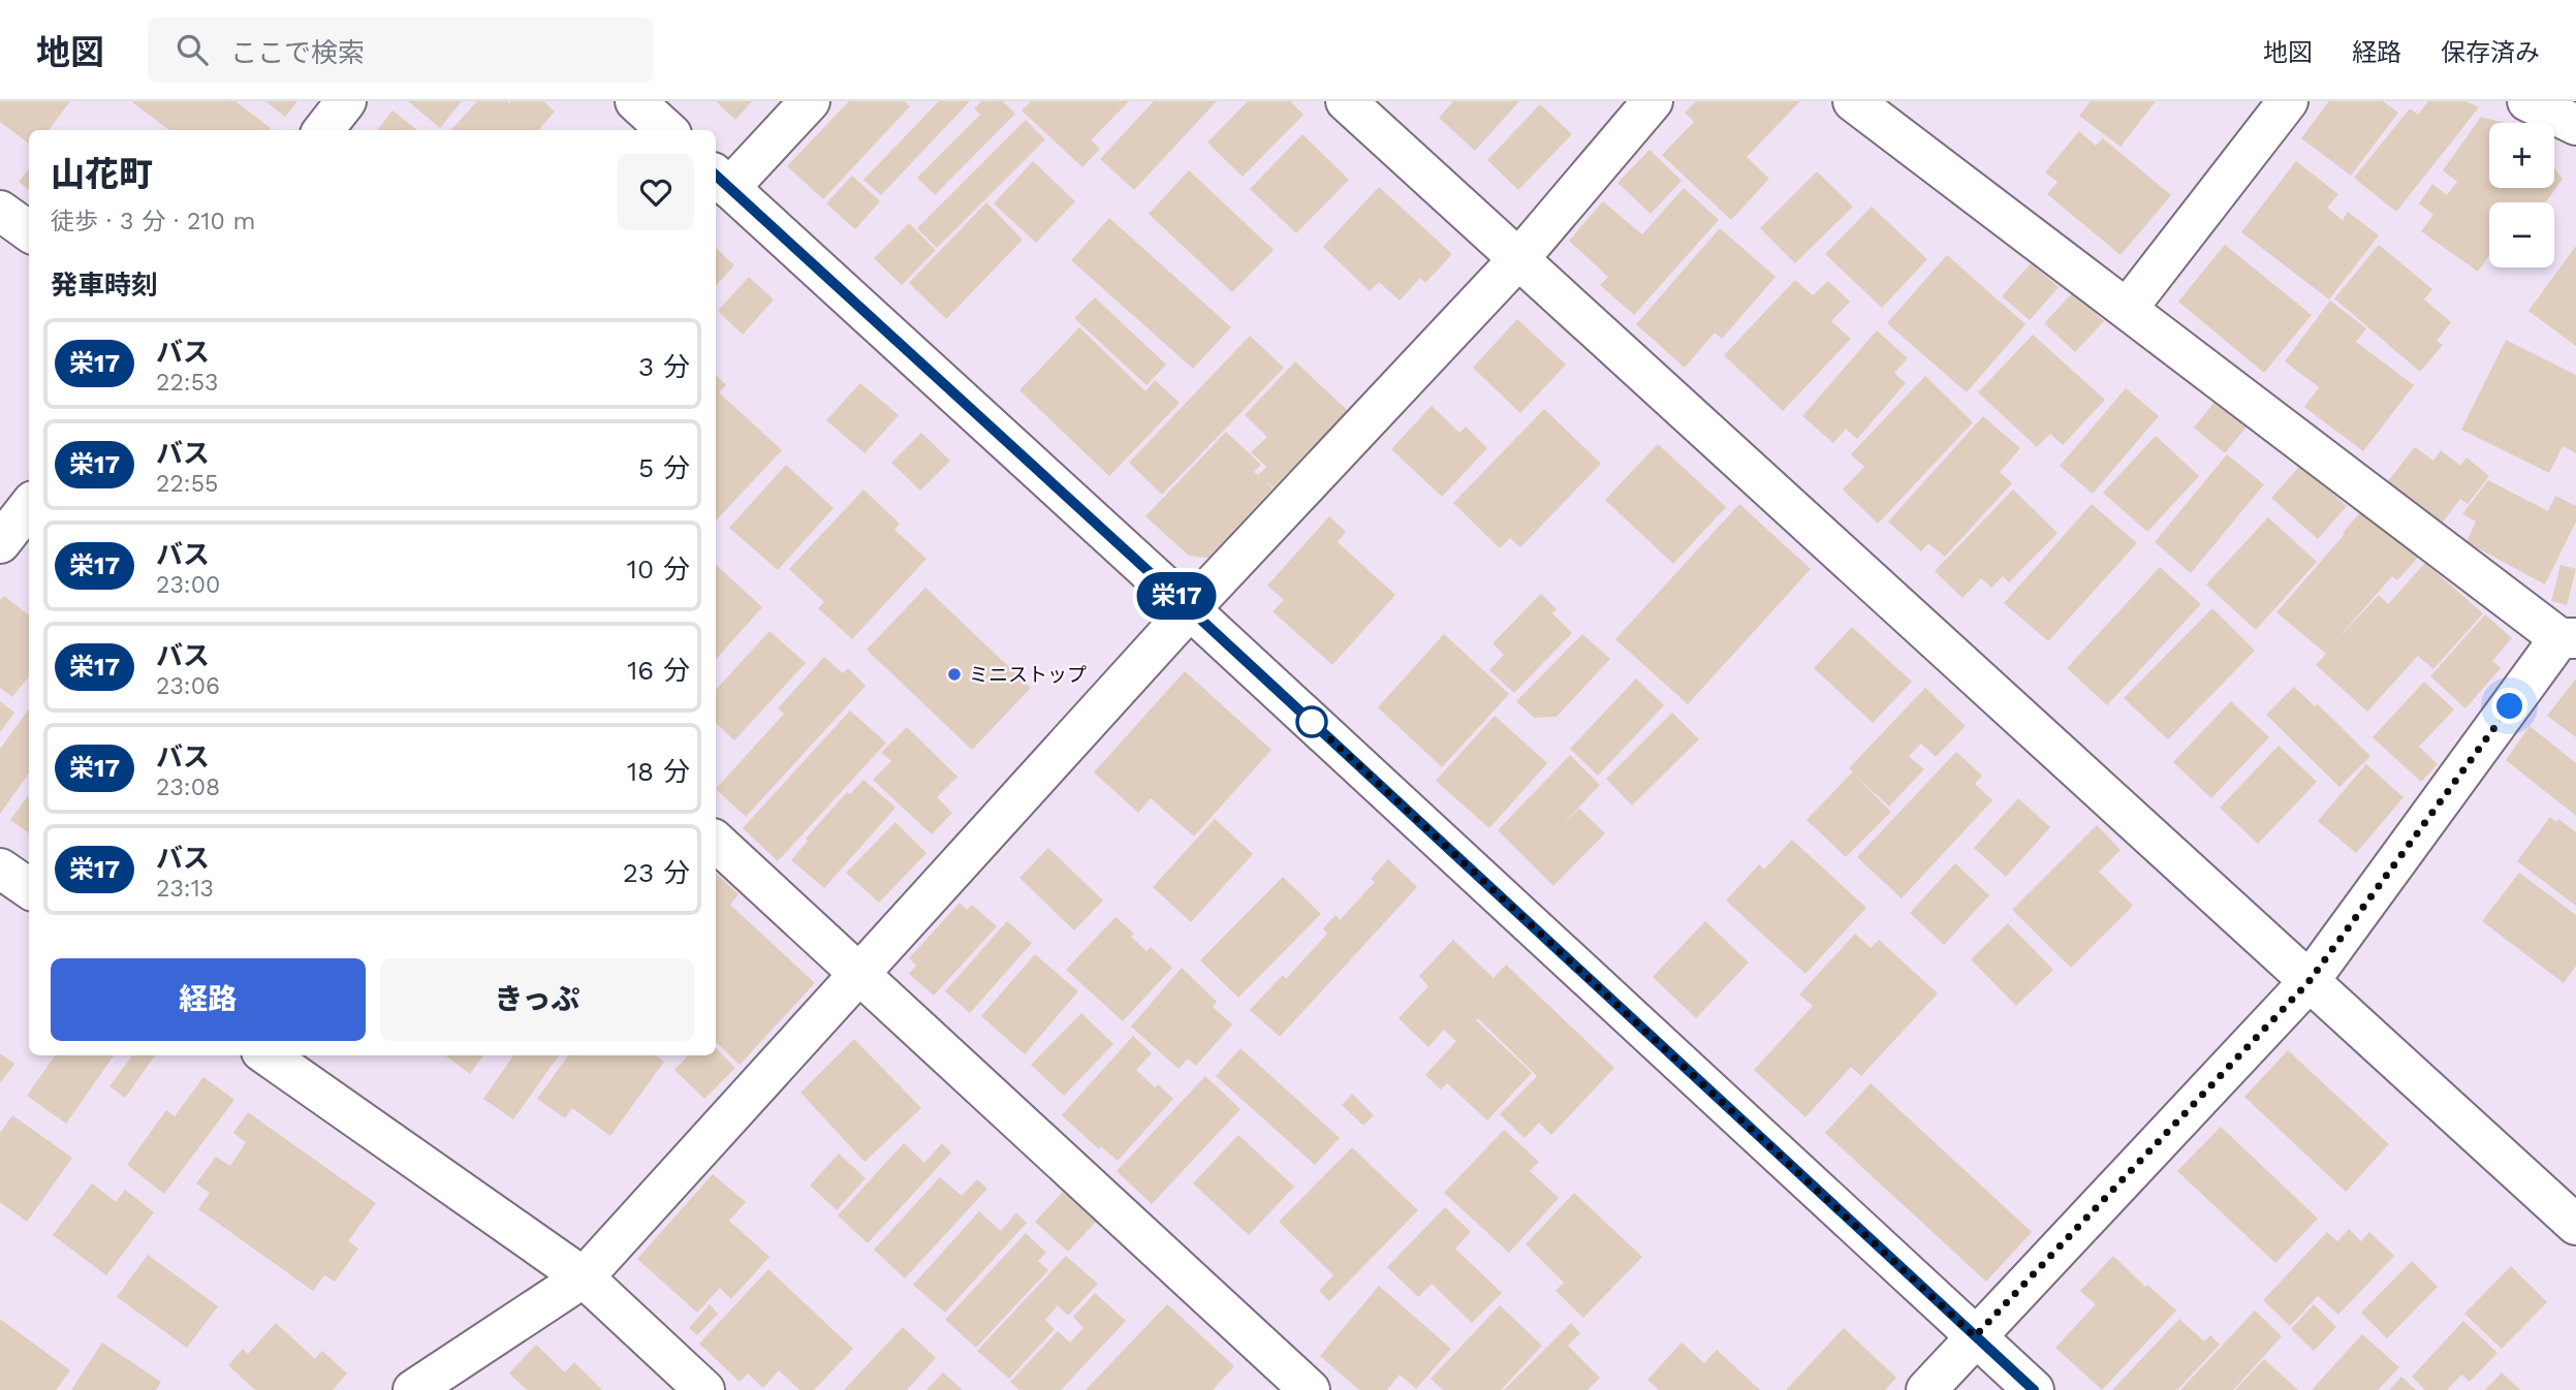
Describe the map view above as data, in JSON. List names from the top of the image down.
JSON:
{
  "places": ["ミニストップ"],
  "lines": ["bus line 栄17"],
  "page": {
    "header": "地図",
    "search": "ここで検索",
    "nav": ["地図", "経路", "保存済み"],
    "on_map": "栄17",
    "map_buttons": ["+", "−"],
    "heading": [
      ["山花町", "徒歩 · 3 分 · 210 m"],
      "発車時刻"
    ],
    "list": [
      {
        "mark": "栄17",
        "name": "バス",
        "note": "22:53",
        "value": "3 分"
      },
      {
        "mark": "栄17",
        "name": "バス",
        "note": "22:55",
        "value": "5 分"
      },
      {
        "mark": "栄17",
        "name": "バス",
        "note": "23:00",
        "value": "10 分"
      },
      {
        "mark": "栄17",
        "name": "バス",
        "note": "23:06",
        "value": "16 分"
      },
      {
        "mark": "栄17",
        "name": "バス",
        "note": "23:08",
        "value": "18 分"
      },
      {
        "mark": "栄17",
        "name": "バス",
        "note": "23:13",
        "value": "23 分"
      }
    ],
    "buttons": ["経路", "きっぷ"]
  }
}
